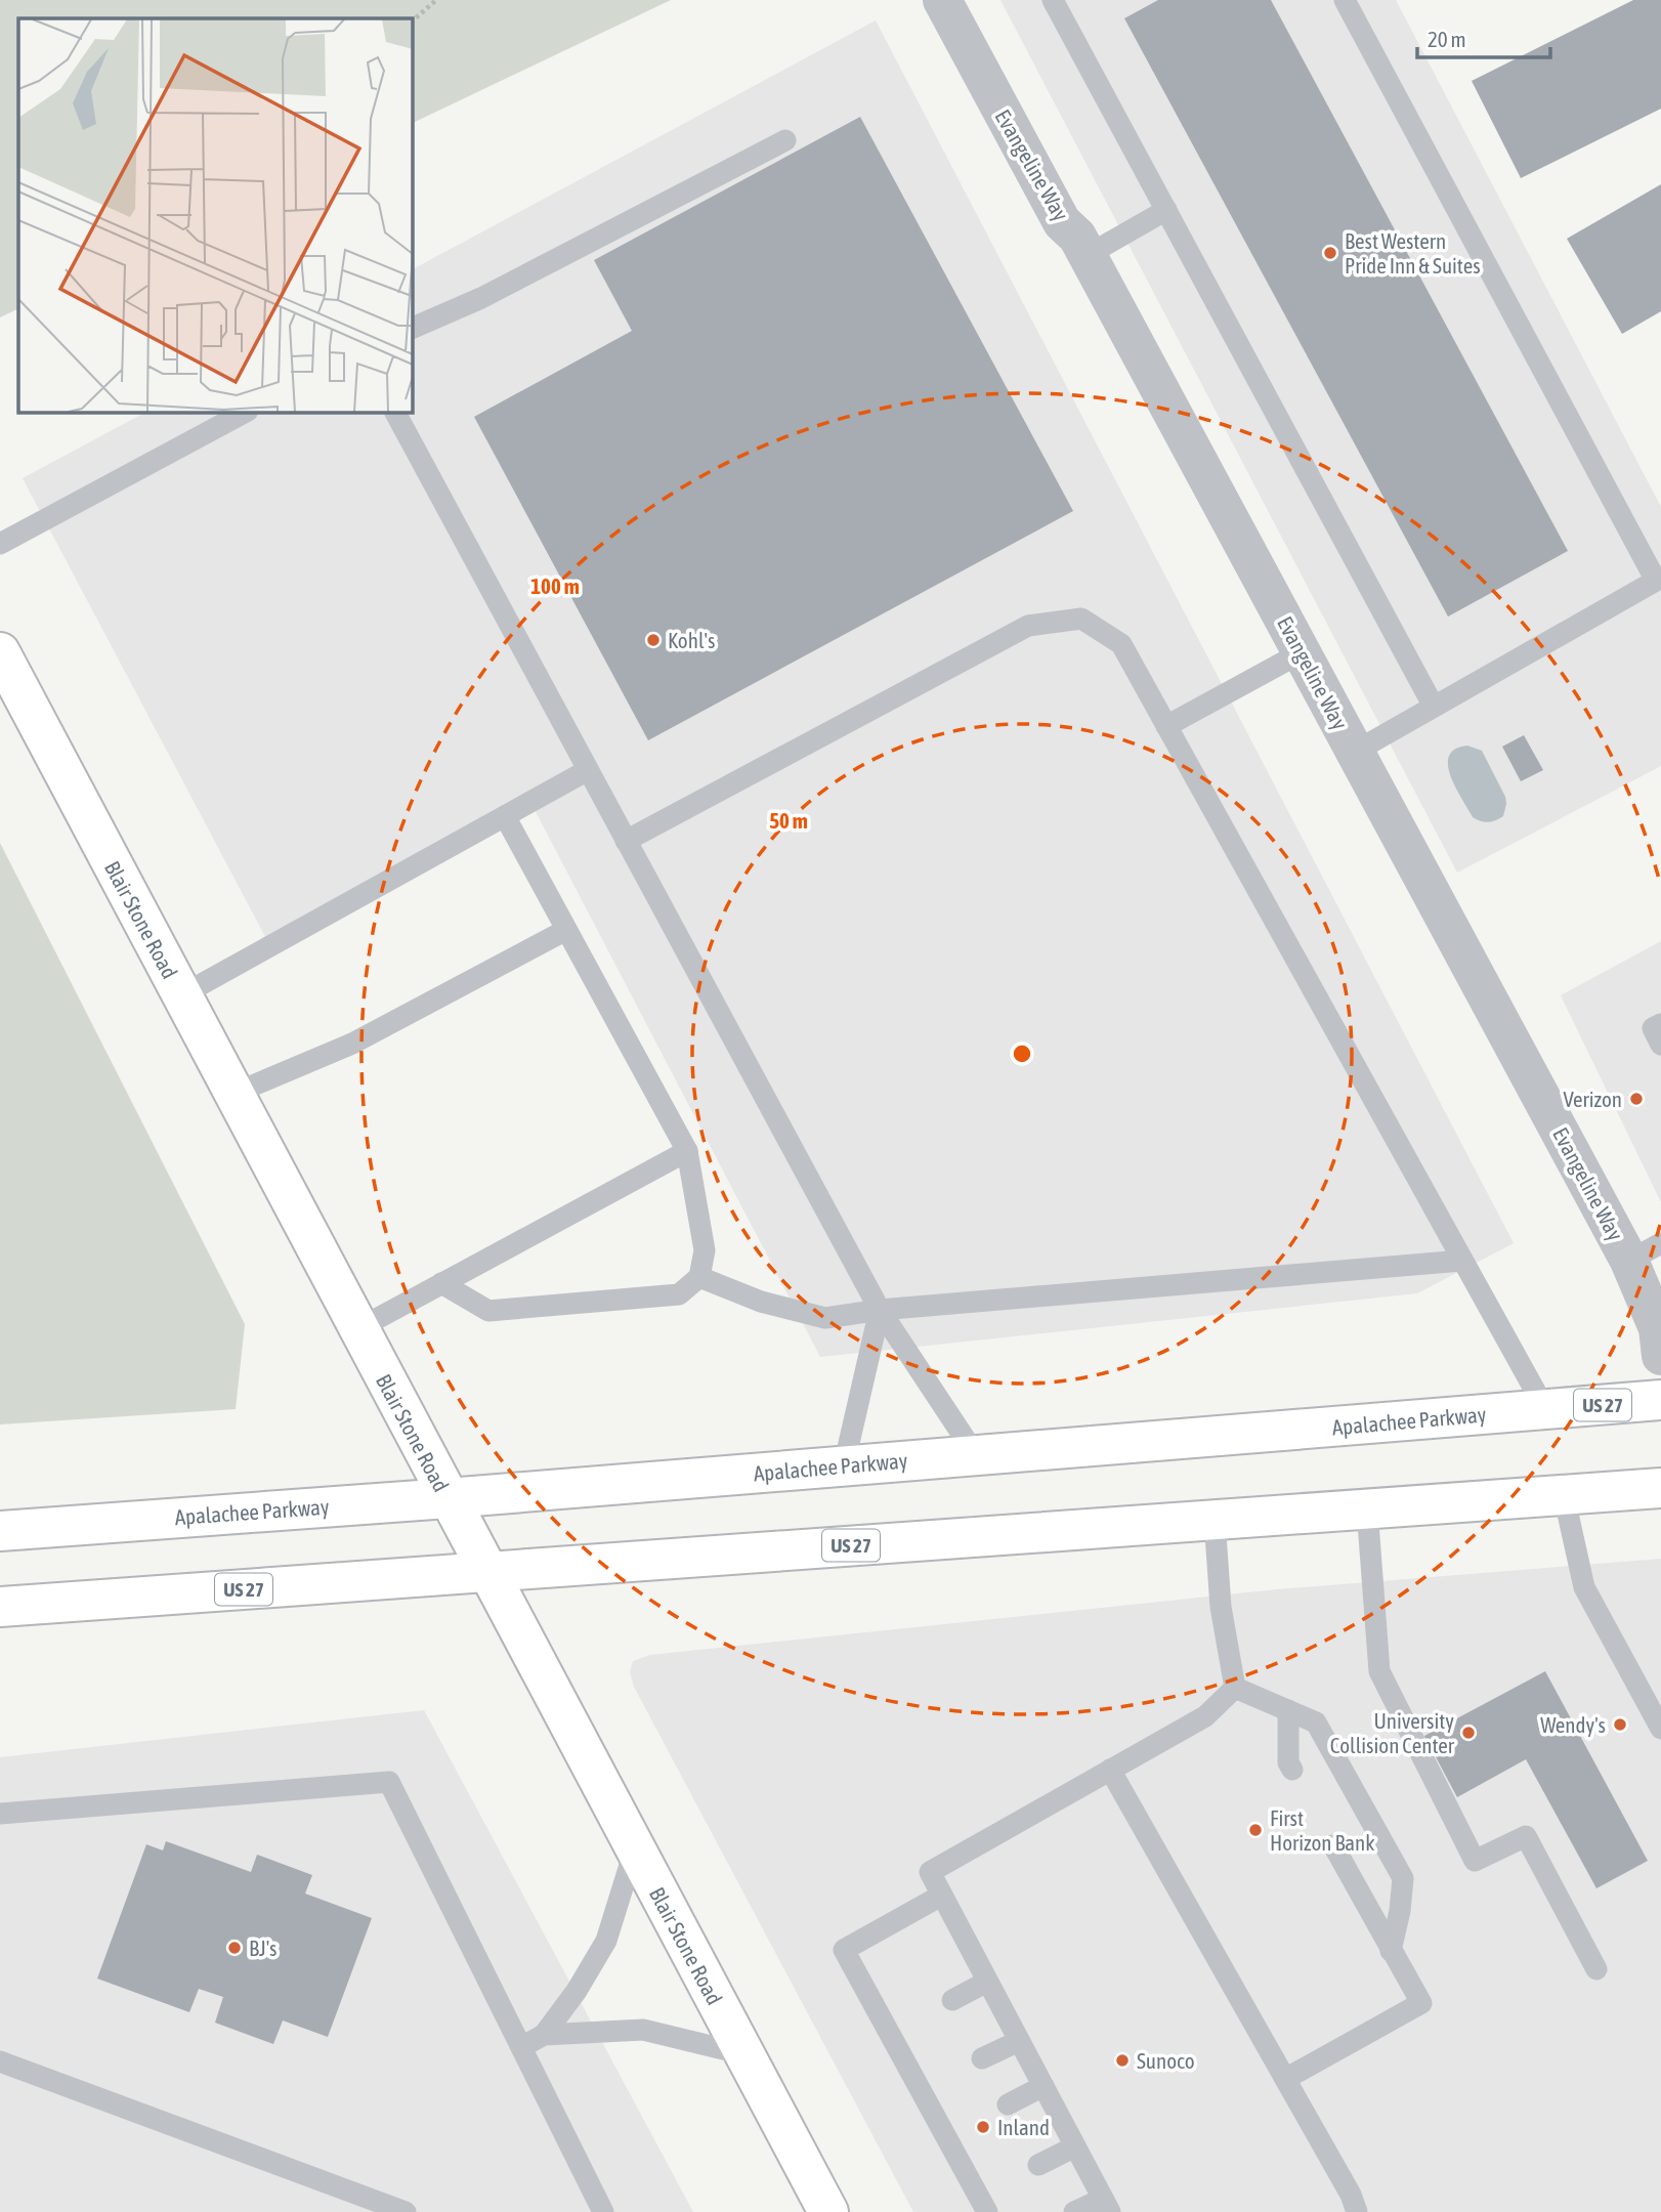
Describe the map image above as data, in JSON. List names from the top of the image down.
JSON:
{
  "streets": {
    "main road": ["Blair Stone Road", "US 27", "Apalachee Parkway"],
    "street": ["Evangeline Way"]
  },
  "crossings": [
    ["Blair Stone Road", "US 27"],
    ["Blair Stone Road", "Apalachee Parkway"]
  ],
  "places": [
    "Best Western Pride Inn & Suites",
    "Kohl's",
    "Verizon",
    "Wendy's",
    "University Collision Center",
    "First Horizon Bank",
    "BJ's",
    "Sunoco",
    "Inland"
  ],
  "scale_bar": "20 m",
  "rings": ["100 m", "50 m"]
}
